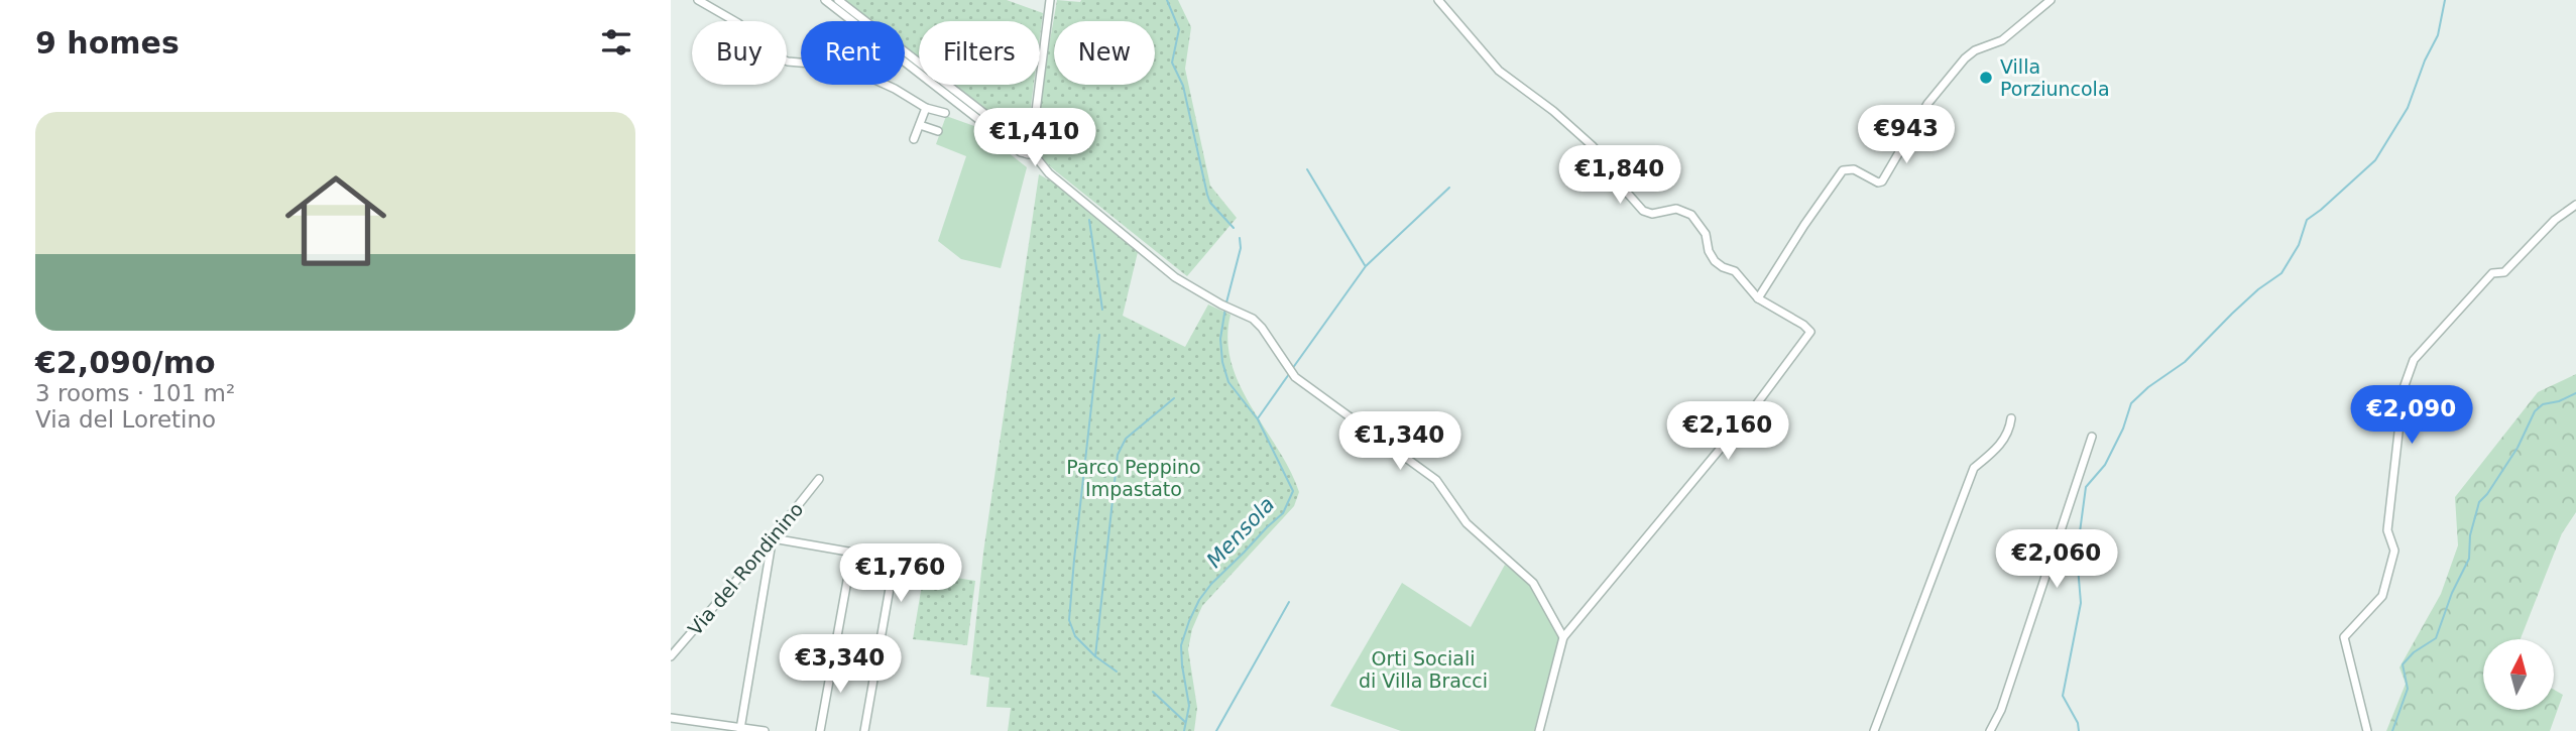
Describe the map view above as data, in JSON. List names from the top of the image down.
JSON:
{
  "streets": {
    "street": ["Via del Rondinino"]
  },
  "water": ["Mensola"],
  "parks": ["Parco Peppino Impastato", "Orti Sociali di Villa Bracci"],
  "places": ["Villa Porziuncola"],
  "north": "top",
  "page": {
    "heading": "9 homes",
    "chip": [
      "Buy",
      "Rent",
      "Filters",
      "New"
    ],
    "list": [
      {
        "name": "€2,090/mo",
        "note": "3 rooms · 101 m² · Via del Loretino"
      }
    ],
    "price": [
      "€943",
      "€1,410",
      "€1,840",
      "€2,090",
      "€2,160",
      "€1,340",
      "€2,060",
      "€1,760",
      "€3,340"
    ]
  }
}
